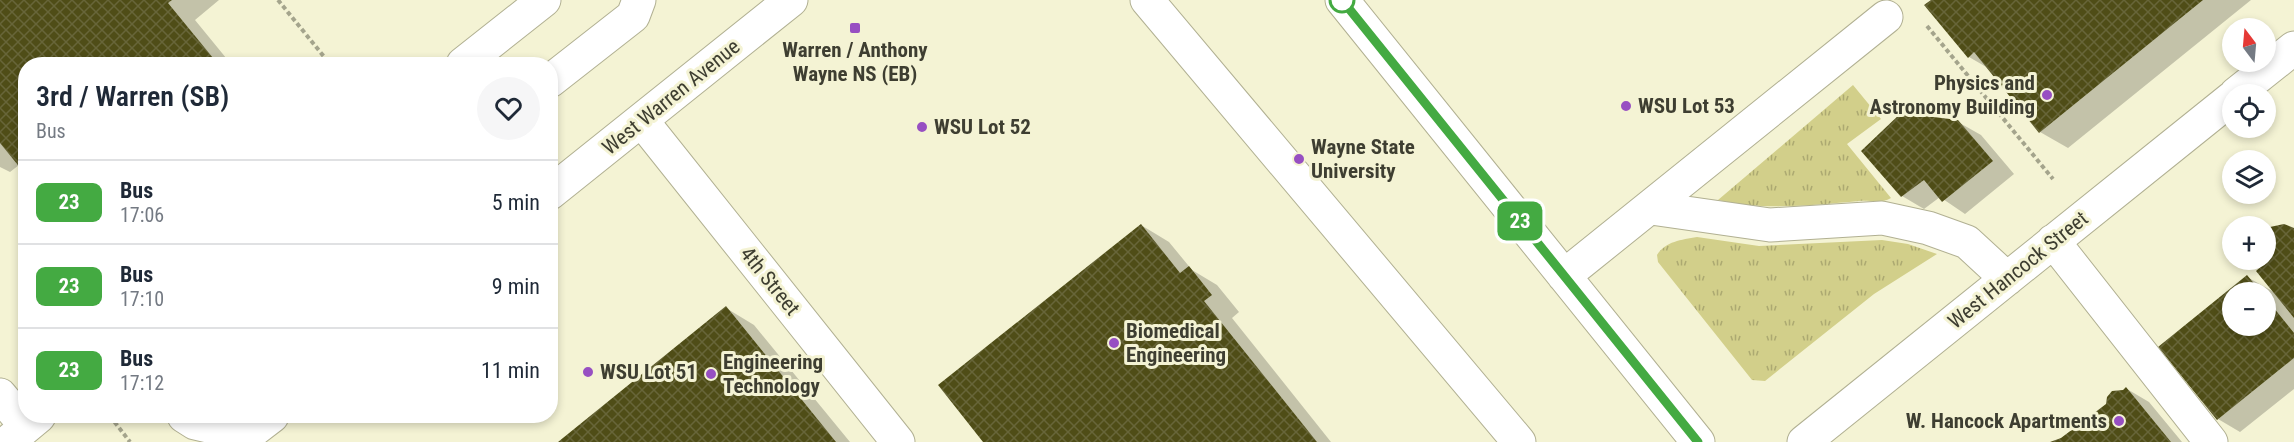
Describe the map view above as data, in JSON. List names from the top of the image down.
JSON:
{
  "streets": {
    "street": ["West Warren Avenue", "West Hancock Street", "4th Street"]
  },
  "crossings": [
    ["West Warren Avenue", "4th Street"]
  ],
  "places": {
    "transit": ["Warren / Anthony Wayne NS (EB)"],
    "other": [
      "Physics and Astronomy Building",
      "WSU Lot 53",
      "WSU Lot 52",
      "Wayne State University",
      "Biomedical Engineering",
      "WSU Lot 51",
      "Engineering Technology",
      "W. Hancock Apartments"
    ]
  },
  "lines": ["bus line 23"],
  "north": "top",
  "page": {
    "on_map": "23",
    "map_buttons": ["+", "−"],
    "heading": ["3rd / Warren (SB)", "Bus"],
    "list": [
      {
        "mark": "23",
        "name": "Bus",
        "note": "17:06",
        "value": "5 min"
      },
      {
        "mark": "23",
        "name": "Bus",
        "note": "17:10",
        "value": "9 min"
      },
      {
        "mark": "23",
        "name": "Bus",
        "note": "17:12",
        "value": "11 min"
      }
    ]
  }
}
